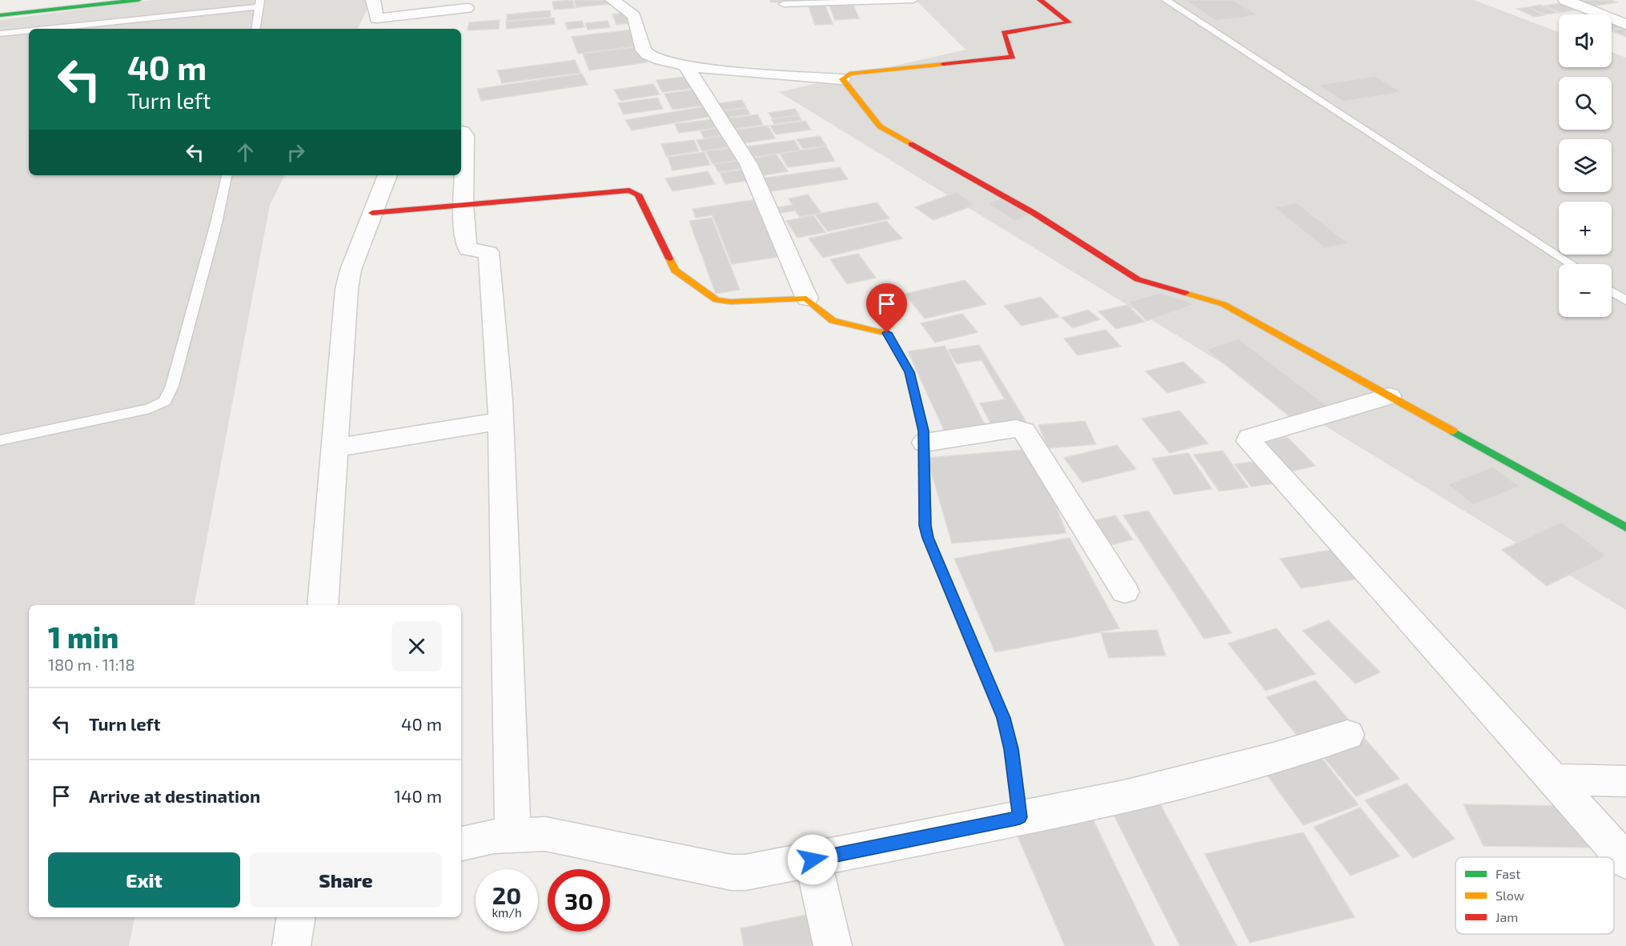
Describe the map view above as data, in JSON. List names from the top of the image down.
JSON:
{
  "legend": ["Fast", "Slow", "Jam"],
  "page": {
    "map_buttons": ["+", "−"],
    "turn": ["40 m", "Turn left"],
    "heading": ["1 min", "180 m · 11:18"],
    "list": [
      {
        "name": "Turn left",
        "value": "40 m"
      },
      {
        "name": "Arrive at destination",
        "value": "140 m"
      }
    ],
    "buttons": ["Exit", "Share"],
    "speed": "20 km/h",
    "limit": "30"
  }
}
